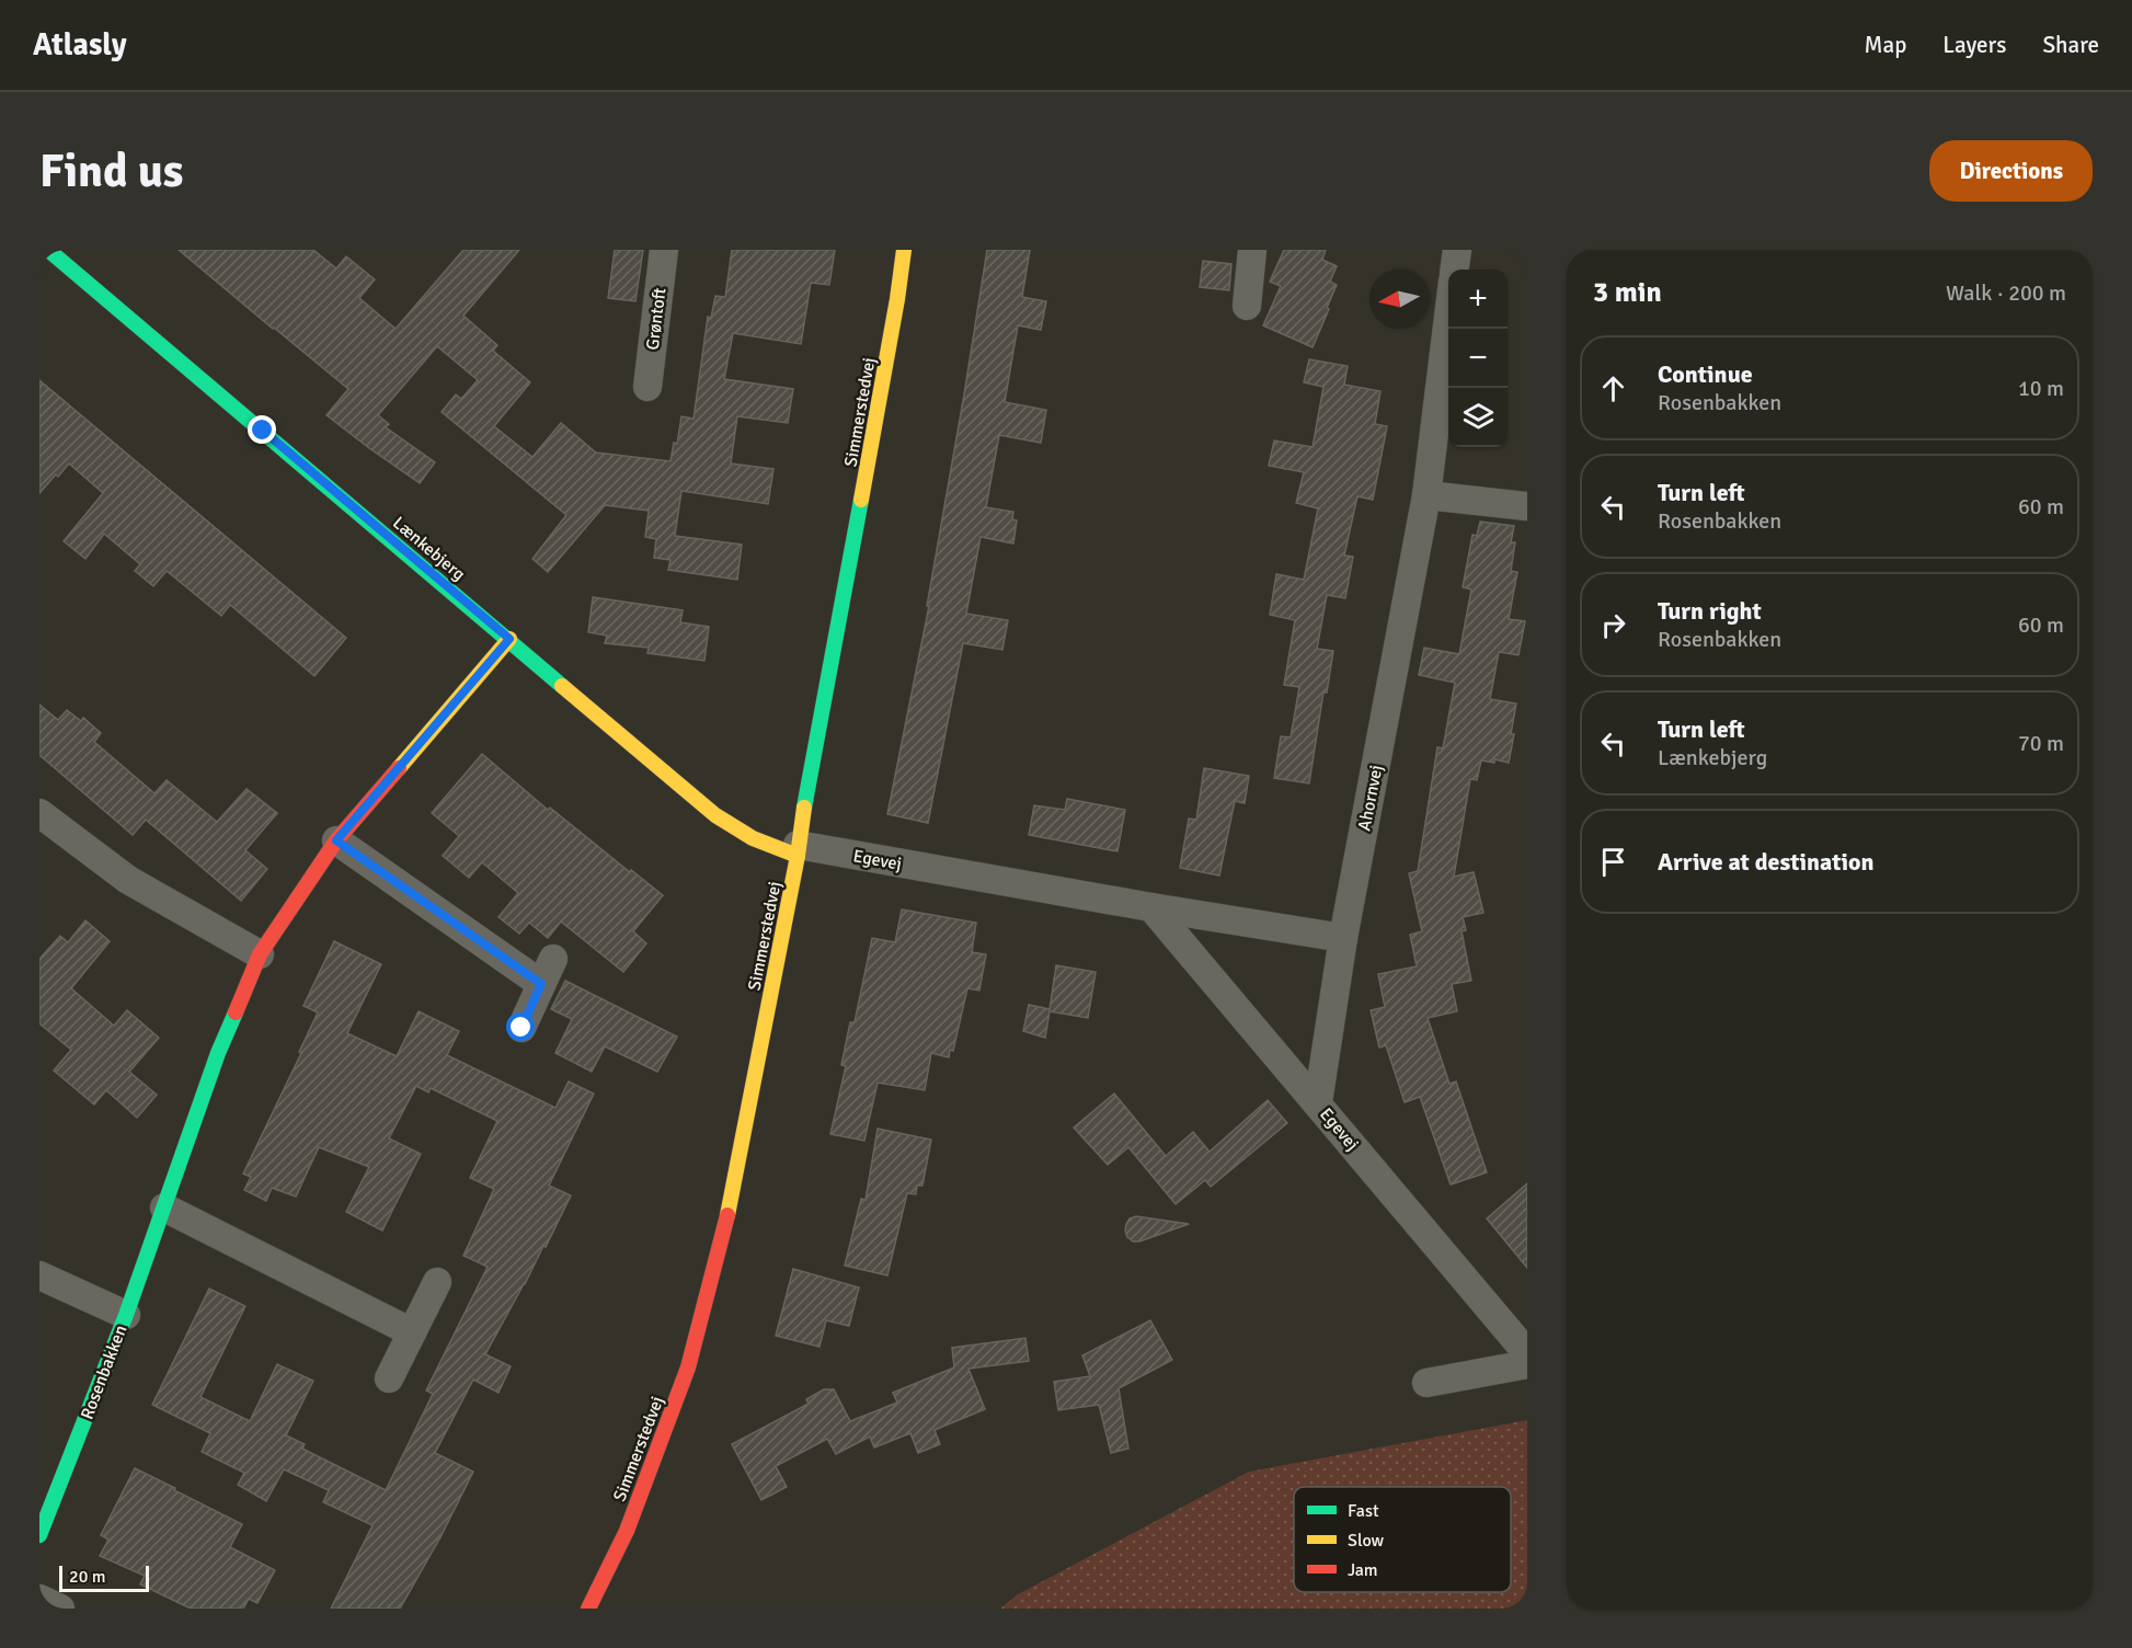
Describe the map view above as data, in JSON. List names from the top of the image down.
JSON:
{
  "streets": {
    "street": [
      "Grøntoft",
      "Simmerstedvej",
      "Lænkebjerg",
      "Ahornvej",
      "Egevej",
      "Rosenbakken"
    ]
  },
  "crossings": [
    ["Simmerstedvej", "Lænkebjerg"],
    ["Simmerstedvej", "Egevej"],
    ["Lænkebjerg", "Egevej"],
    ["Lænkebjerg", "Rosenbakken"],
    ["Ahornvej", "Egevej"]
  ],
  "legend": ["Fast", "Slow", "Jam"],
  "scale_bar": "20 m",
  "north": "left",
  "page": {
    "header": "Atlasly",
    "nav": ["Map", "Layers", "Share"],
    "buttons": "Directions",
    "title": "Find us",
    "heading": ["3 min", "Walk · 200 m"],
    "map_buttons": ["+", "−"],
    "list": [
      ["Continue", "Rosenbakken", "10 m"],
      ["Turn left", "Rosenbakken", "60 m"],
      ["Turn right", "Rosenbakken", "60 m"],
      ["Turn left", "Lænkebjerg", "70 m"],
      "Arrive at destination"
    ],
    "scale": "20 m"
  }
}
